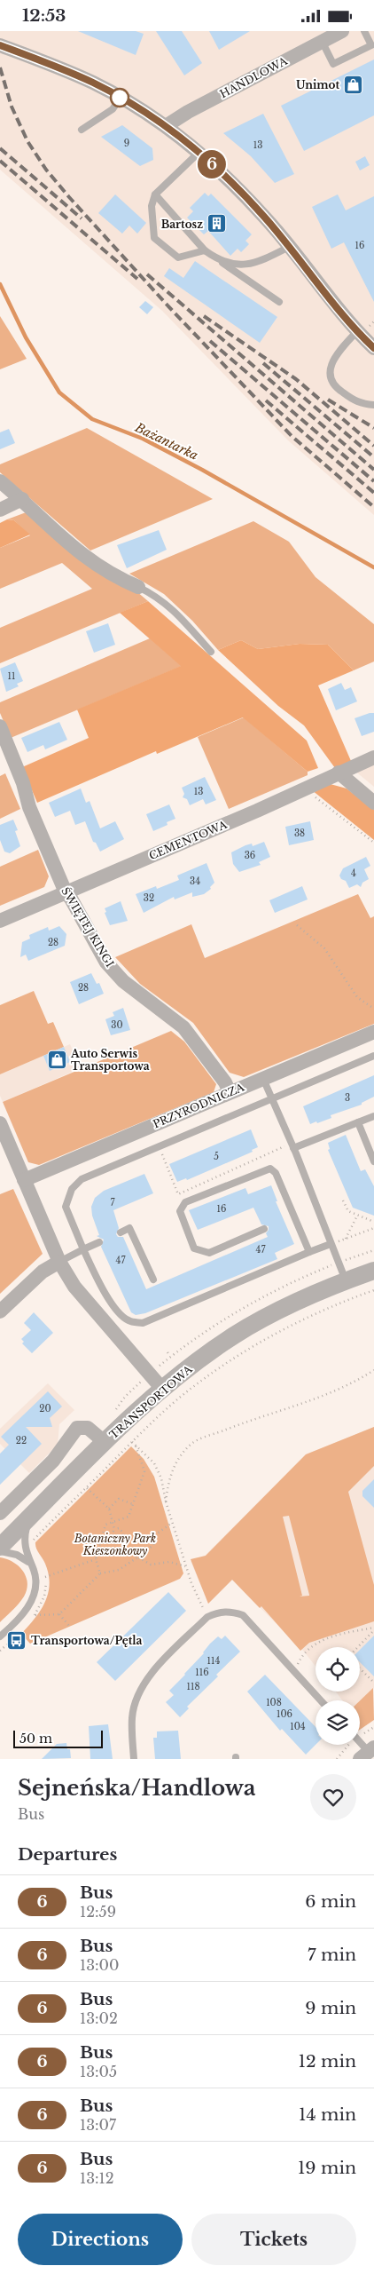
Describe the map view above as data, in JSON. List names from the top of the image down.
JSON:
{
  "streets": {
    "street": [
      "HANDLOWA",
      "CEMENTOWA",
      "ŚWIĘTEJ KINGI",
      "PRZYRODNICZA",
      "TRANSPORTOWA"
    ]
  },
  "crossings": [
    ["CEMENTOWA", "ŚWIĘTEJ KINGI"],
    ["ŚWIĘTEJ KINGI", "PRZYRODNICZA"]
  ],
  "water": ["Bażantarka"],
  "parks": ["Botaniczny Park Kieszonkowy"],
  "places": {
    "shop": ["Unimot", "Auto Serwis Transportowa"],
    "building": ["Bartosz"],
    "bus stop": ["Transportowa/Pętla"]
  },
  "lines": ["bus line 6"],
  "house_numbers": [
    "9",
    "13",
    "16",
    "11",
    "13",
    "38",
    "36",
    "4",
    "34",
    "32",
    "28",
    "28",
    "30",
    "3",
    "5",
    "7",
    "16",
    "47",
    "47",
    "20",
    "22",
    "114",
    "116",
    "118",
    "108",
    "106",
    "104"
  ],
  "scale_bar": "50 m",
  "page": {
    "status": "12:53",
    "on_map": "6",
    "scale": "50 m",
    "heading": [
      ["Sejneńska/Handlowa", "Bus"],
      "Departures"
    ],
    "list": [
      {
        "mark": "6",
        "name": "Bus",
        "note": "12:59",
        "value": "6 min"
      },
      {
        "mark": "6",
        "name": "Bus",
        "note": "13:00",
        "value": "7 min"
      },
      {
        "mark": "6",
        "name": "Bus",
        "note": "13:02",
        "value": "9 min"
      },
      {
        "mark": "6",
        "name": "Bus",
        "note": "13:05",
        "value": "12 min"
      },
      {
        "mark": "6",
        "name": "Bus",
        "note": "13:07",
        "value": "14 min"
      },
      {
        "mark": "6",
        "name": "Bus",
        "note": "13:12",
        "value": "19 min"
      }
    ],
    "buttons": ["Directions", "Tickets"]
  }
}
